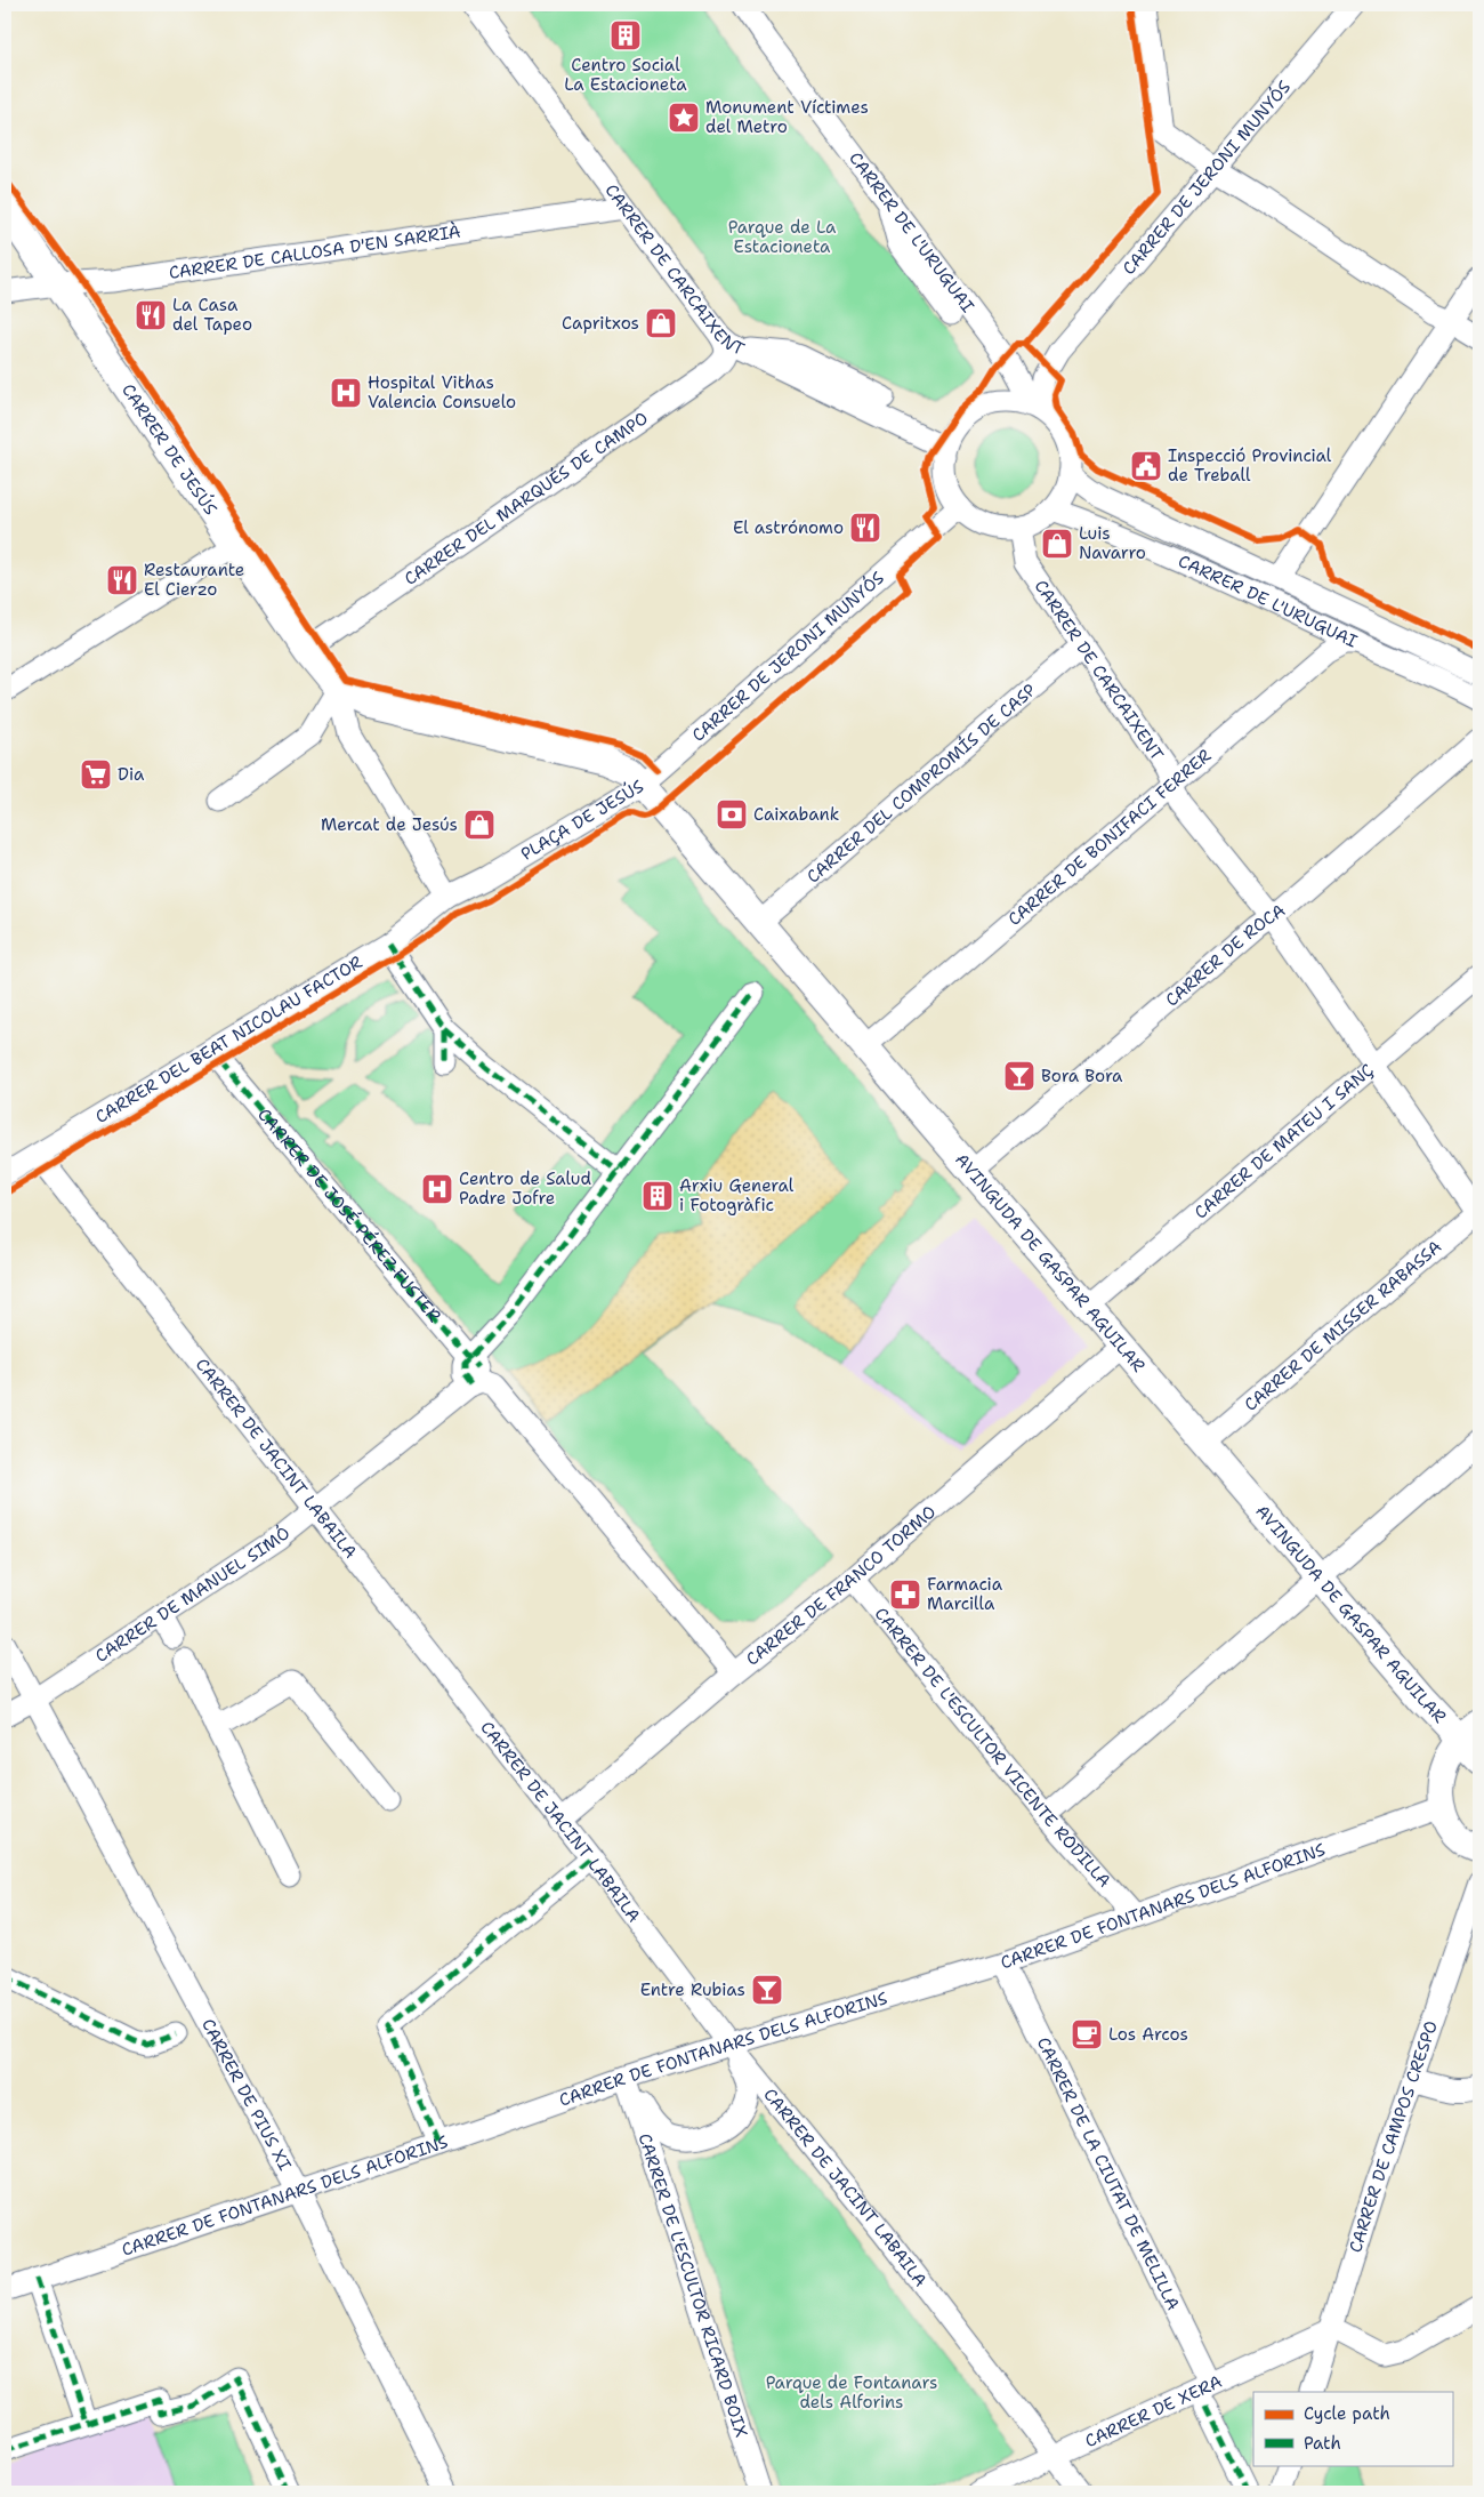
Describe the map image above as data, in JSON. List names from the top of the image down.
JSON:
{
  "streets": {
    "main road": ["CARRER DE JESÚS", "PLAÇA DE JESÚS", "AVINGUDA DE GASPAR AGUILAR"],
    "street": [
      "CARRER DE JERONI MUNYÓS",
      "CARRER DE L'URUGUAI",
      "CARRER DE CALLOSA D'EN SARRIÀ",
      "CARRER DE CARCAIXENT",
      "CARRER DEL MARQUÉS DE CAMPO",
      "CARRER DEL COMPROMÍS DE CASP",
      "CARRER DE BONIFACI FERRER",
      "CARRER DE ROCA",
      "CARRER DEL BEAT NICOLAU FACTOR",
      "CARRER DE MATEU I SANÇ",
      "CARRER DE JOSÉ PÉREZ-FUSTER",
      "CARRER DE MISSER RABASSA",
      "CARRER DE JACINT LABAILA",
      "CARRER DE FRANCO TORMO",
      "CARRER DE MANUEL SIMÓ",
      "CARRER DE L'ESCULTOR VICENTE RODILLA",
      "CARRER DE FONTANARS DELS ALFORINS",
      "CARRER DE PIUS XI",
      "CARRER DE CAMPOS CRESPO",
      "CARRER DE LA CIUTAT DE MELILLA",
      "CARRER DE L'ESCULTOR RICARD BOIX",
      "CARRER DE XERA"
    ]
  },
  "crossings": [
    ["CARRER DE JERONI MUNYÓS", "CARRER DE L'URUGUAI"],
    ["CARRER DE JERONI MUNYÓS", "CARRER DE CARCAIXENT"],
    ["CARRER DE JERONI MUNYÓS", "PLAÇA DE JESÚS"],
    ["CARRER DE JERONI MUNYÓS", "AVINGUDA DE GASPAR AGUILAR"],
    ["CARRER DE L'URUGUAI", "CARRER DE CARCAIXENT"],
    ["CARRER DE L'URUGUAI", "CARRER DE BONIFACI FERRER"],
    ["CARRER DE CALLOSA D'EN SARRIÀ", "CARRER DE CARCAIXENT"],
    ["CARRER DE CALLOSA D'EN SARRIÀ", "CARRER DE JESÚS"],
    ["CARRER DE CARCAIXENT", "CARRER DEL MARQUÉS DE CAMPO"],
    ["CARRER DE CARCAIXENT", "CARRER DEL COMPROMÍS DE CASP"],
    ["CARRER DE CARCAIXENT", "CARRER DE BONIFACI FERRER"],
    ["CARRER DE CARCAIXENT", "CARRER DE ROCA"],
    ["CARRER DE CARCAIXENT", "CARRER DE MATEU I SANÇ"],
    ["CARRER DE CARCAIXENT", "CARRER DE MISSER RABASSA"],
    ["CARRER DE JESÚS", "CARRER DEL MARQUÉS DE CAMPO"],
    ["CARRER DE JESÚS", "PLAÇA DE JESÚS"],
    ["CARRER DEL COMPROMÍS DE CASP", "AVINGUDA DE GASPAR AGUILAR"],
    ["PLAÇA DE JESÚS", "CARRER DEL BEAT NICOLAU FACTOR"],
    ["PLAÇA DE JESÚS", "AVINGUDA DE GASPAR AGUILAR"],
    ["CARRER DE BONIFACI FERRER", "AVINGUDA DE GASPAR AGUILAR"],
    ["CARRER DE ROCA", "AVINGUDA DE GASPAR AGUILAR"],
    ["CARRER DEL BEAT NICOLAU FACTOR", "CARRER DE JACINT LABAILA"],
    ["CARRER DE MATEU I SANÇ", "AVINGUDA DE GASPAR AGUILAR"],
    ["CARRER DE JOSÉ PÉREZ-FUSTER", "CARRER DE FRANCO TORMO"],
    ["CARRER DE JOSÉ PÉREZ-FUSTER", "CARRER DE MANUEL SIMÓ"],
    ["AVINGUDA DE GASPAR AGUILAR", "CARRER DE MISSER RABASSA"],
    ["AVINGUDA DE GASPAR AGUILAR", "CARRER DE FRANCO TORMO"],
    ["CARRER DE JACINT LABAILA", "CARRER DE FRANCO TORMO"],
    ["CARRER DE JACINT LABAILA", "CARRER DE MANUEL SIMÓ"],
    ["CARRER DE JACINT LABAILA", "CARRER DE FONTANARS DELS ALFORINS"],
    ["CARRER DE JACINT LABAILA", "CARRER DE XERA"],
    ["CARRER DE FRANCO TORMO", "CARRER DE L'ESCULTOR VICENTE RODILLA"],
    ["CARRER DE MANUEL SIMÓ", "CARRER DE PIUS XI"],
    ["CARRER DE L'ESCULTOR VICENTE RODILLA", "CARRER DE FONTANARS DELS ALFORINS"],
    ["CARRER DE FONTANARS DELS ALFORINS", "CARRER DE PIUS XI"],
    ["CARRER DE FONTANARS DELS ALFORINS", "CARRER DE LA CIUTAT DE MELILLA"],
    ["CARRER DE FONTANARS DELS ALFORINS", "CARRER DE L'ESCULTOR RICARD BOIX"],
    ["CARRER DE CAMPOS CRESPO", "CARRER DE XERA"],
    ["CARRER DE LA CIUTAT DE MELILLA", "CARRER DE XERA"]
  ],
  "parks": ["Parque de La Estacioneta", "Parque de Fontanars dels Alforins"],
  "places": {
    "building": ["Centro Social La Estacioneta", "Arxiu General i Fotogràfic"],
    "place": ["Monument Víctimes del Metro"],
    "restaurant": ["La Casa del Tapeo", "El astrónomo", "Restaurante El Cierzo"],
    "shop": ["Capritxos", "Luis Navarro", "Mercat de Jesús"],
    "hospital": ["Hospital Vithas Valencia Consuelo", "Centro de Salud Padre Jofre"],
    "public building": ["Inspecció Provincial de Treball"],
    "supermarket": ["Dia"],
    "bank": ["Caixabank"],
    "bar": ["Bora Bora", "Entre Rubias"],
    "pharmacy": ["Farmacia Marcilla"],
    "cafe": ["Los Arcos"]
  },
  "legend": ["Cycle path", "Path"]
}
